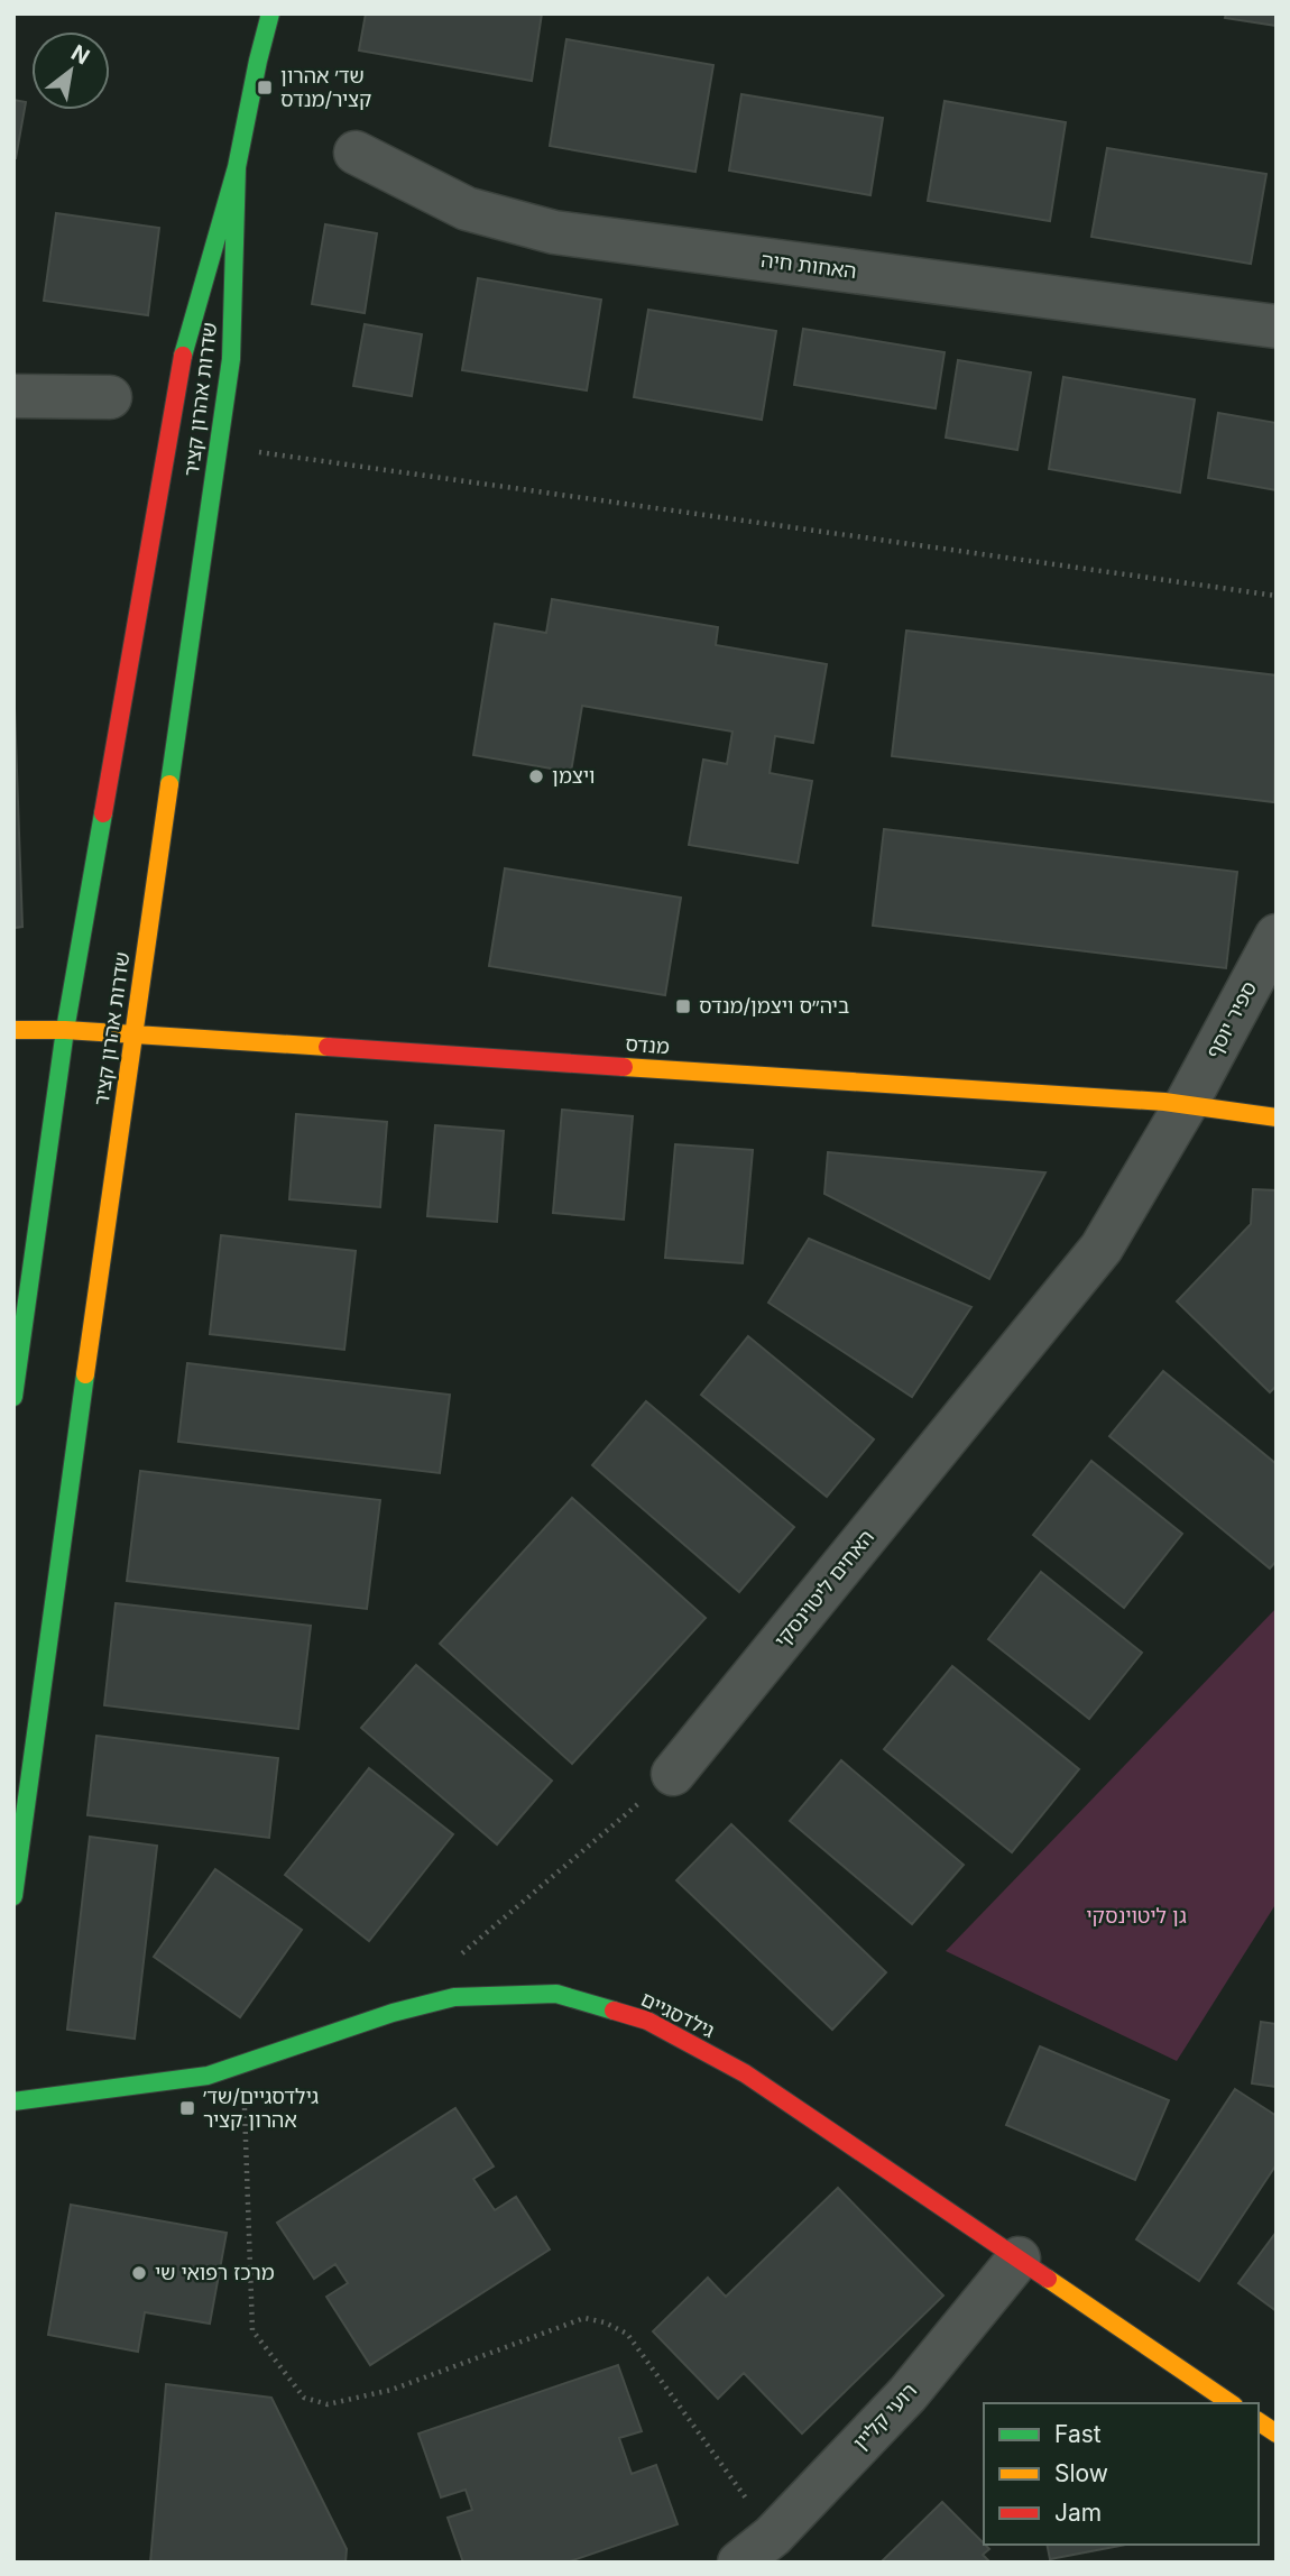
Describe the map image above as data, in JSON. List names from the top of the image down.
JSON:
{
  "streets": {
    "street": [
      "האחות חיה",
      "שדרות אהרון קציר",
      "ספיר יוסף",
      "מנדס",
      "האחים ליטוינסקי",
      "גילדסגיים",
      "רועי קליין"
    ]
  },
  "crossings": [
    ["שדרות אהרון קציר", "מנדס"],
    ["ספיר יוסף", "מנדס"],
    ["ספיר יוסף", "האחים ליטוינסקי"],
    ["מנדס", "האחים ליטוינסקי"],
    ["גילדסגיים", "רועי קליין"]
  ],
  "parks": ["גן ליטוינסקי"],
  "places": {
    "transit": ["שד׳ אהרון קציר/מנדס", "ביה״ס ויצמן/מנדס", "גילדסגיים/שד׳ אהרון קציר"],
    "other": ["ויצמן", "מרכז רפואי שי"]
  },
  "legend": ["Fast", "Slow", "Jam"],
  "north": "top right"
}
